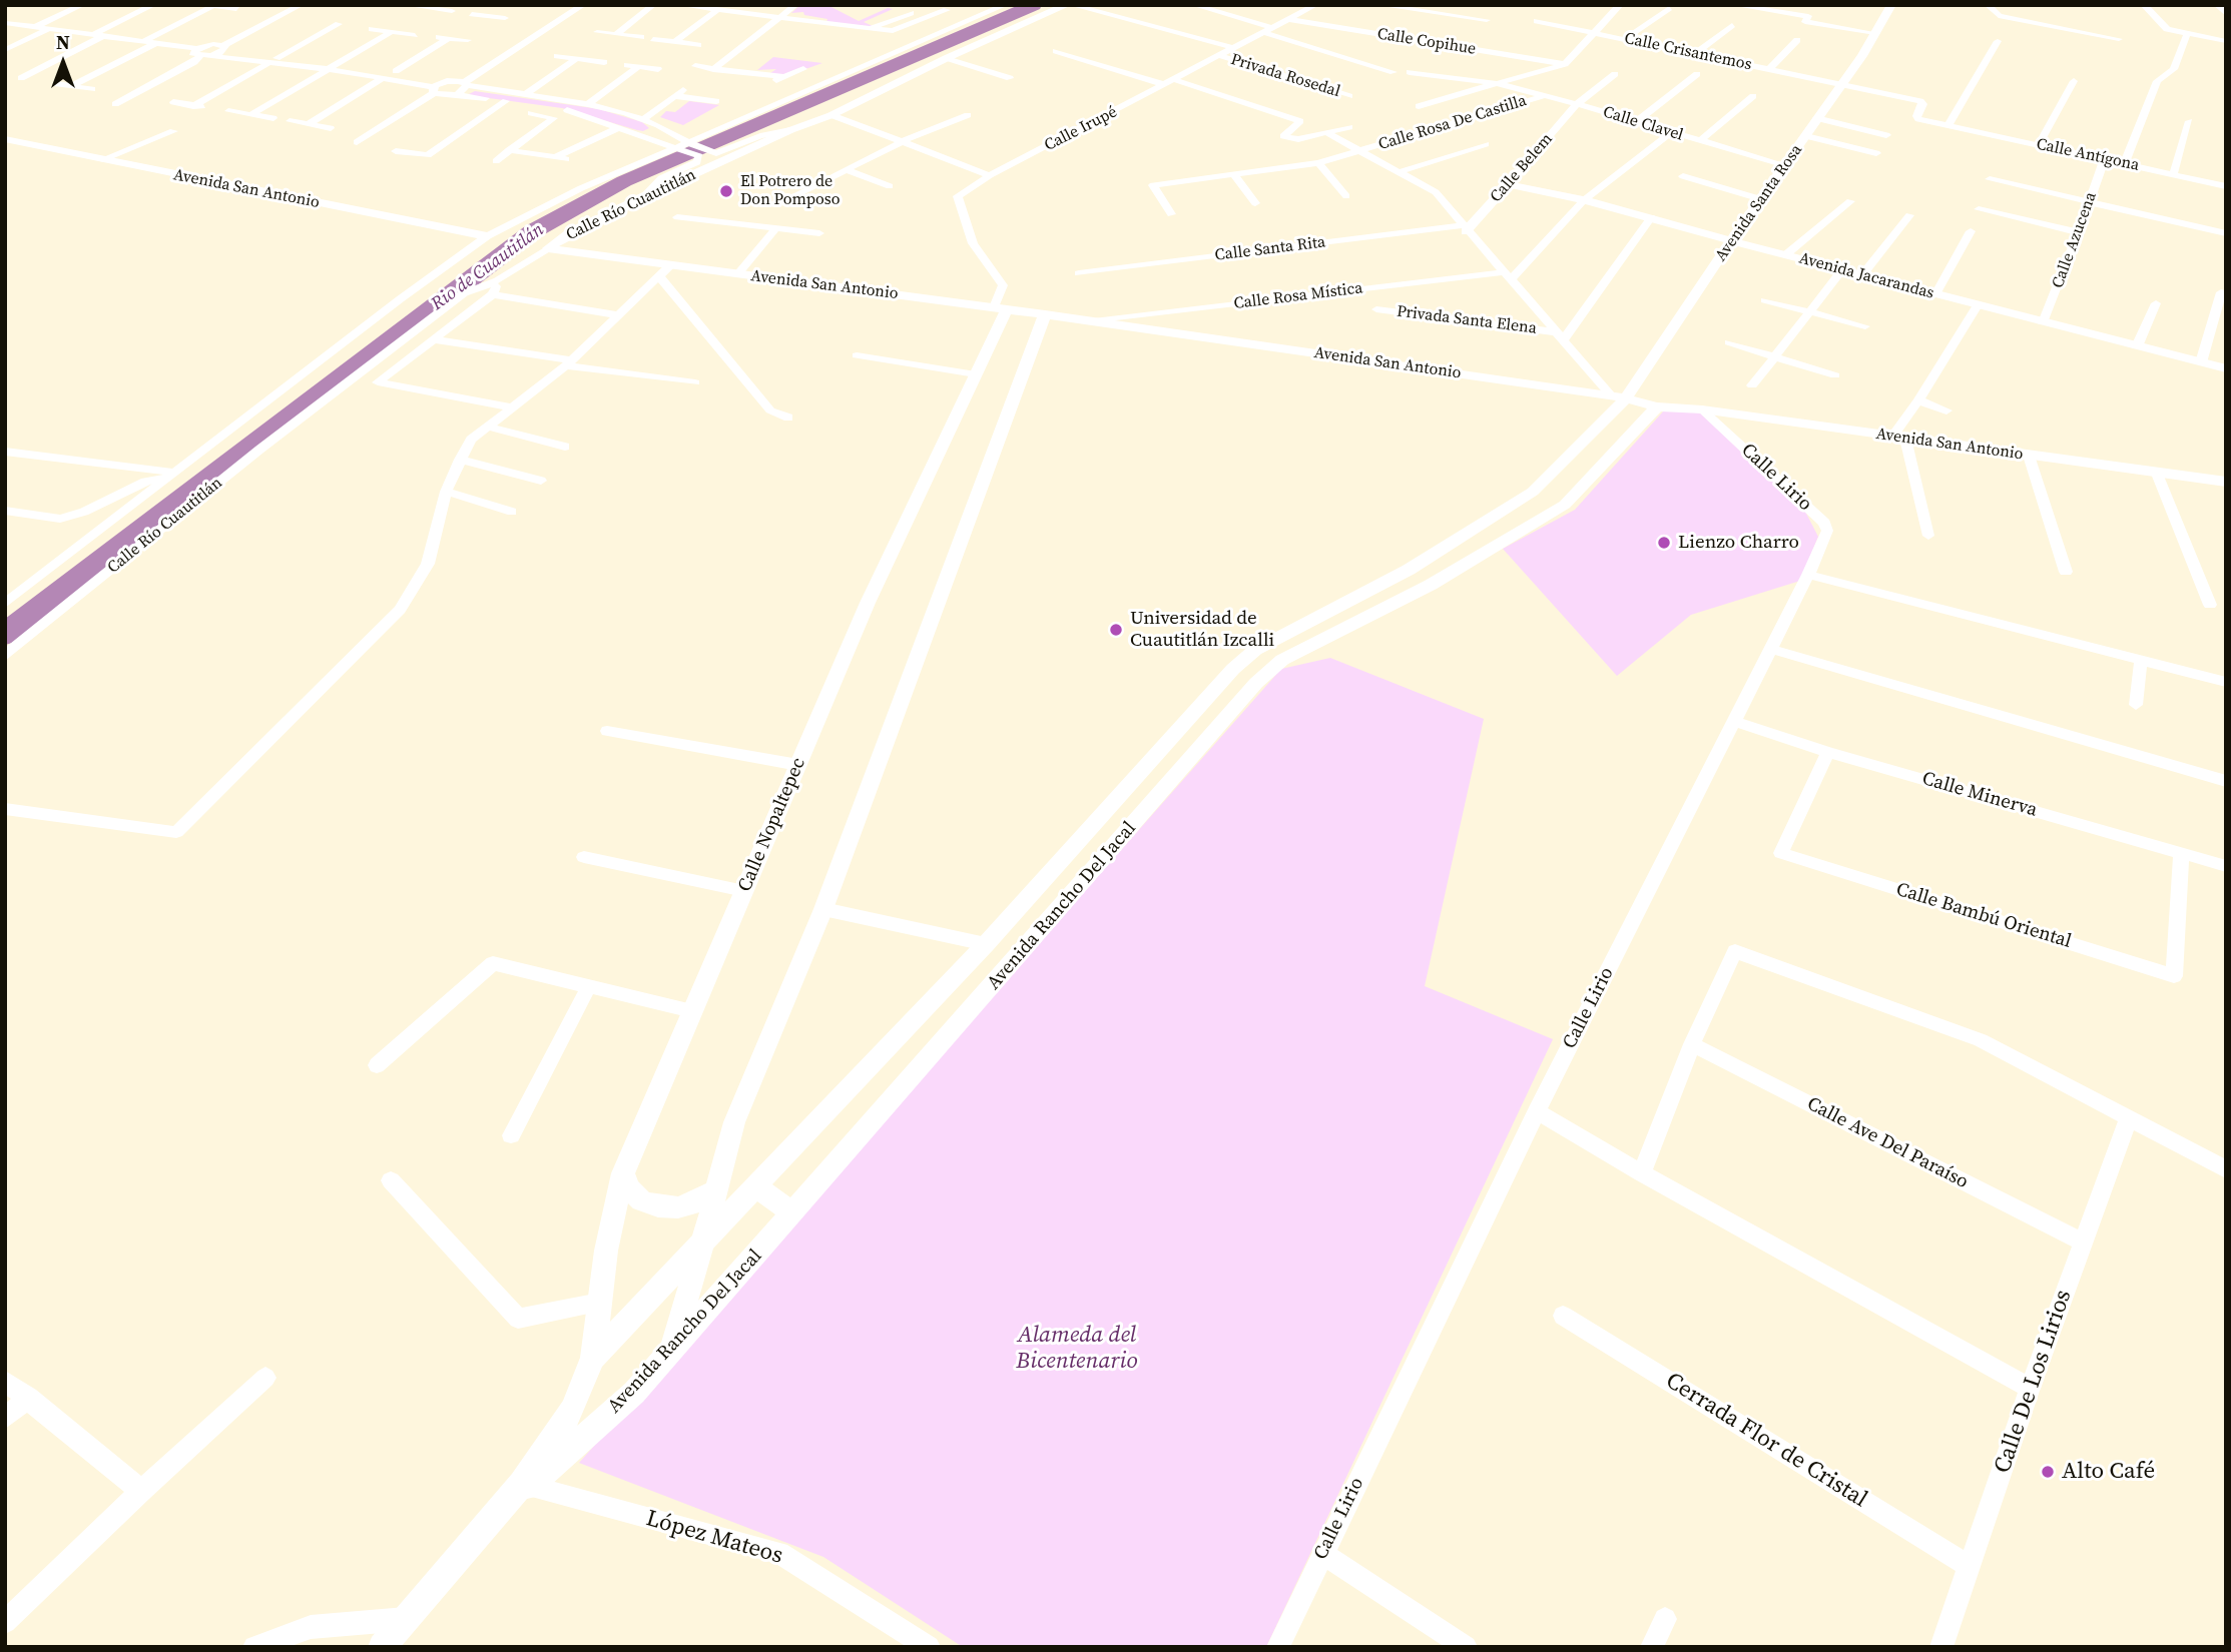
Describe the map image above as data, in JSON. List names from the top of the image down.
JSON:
{
  "streets": {
    "street": [
      "Calle Copihue",
      "Calle Crisantemos",
      "Privada Rosedal",
      "Calle Rosa De Castilla",
      "Calle Clavel",
      "Calle Irupé",
      "Calle Antígona",
      "Calle Belem",
      "Avenida San Antonio",
      "Avenida Santa Rosa",
      "Calle Río Cuautitlán",
      "Calle Azucena",
      "Calle Santa Rita",
      "Avenida Jacarandas",
      "Calle Rosa Mística",
      "Privada Santa Elena",
      "Calle Lirio",
      "Calle Minerva",
      "Calle Nopaltepec",
      "Avenida Rancho Del Jacal",
      "Calle Bambú Oriental",
      "Calle Ave Del Paraíso",
      "Calle De Los Lirios",
      "Cerrada Flor de Cristal",
      "López Mateos"
    ]
  },
  "crossings": [
    ["Calle Copihue", "Calle Rosa De Castilla"],
    ["Calle Copihue", "Calle Irupé"],
    ["Calle Crisantemos", "Calle Rosa De Castilla"],
    ["Calle Crisantemos", "Calle Antígona"],
    ["Calle Crisantemos", "Avenida Santa Rosa"],
    ["Privada Rosedal", "Calle Irupé"],
    ["Calle Rosa De Castilla", "Calle Clavel"],
    ["Calle Clavel", "Calle Belem"],
    ["Calle Clavel", "Avenida Santa Rosa"],
    ["Calle Irupé", "Avenida San Antonio"],
    ["Calle Irupé", "Calle Nopaltepec"],
    ["Calle Antígona", "Avenida Santa Rosa"],
    ["Calle Antígona", "Calle Azucena"],
    ["Calle Belem", "Calle Santa Rita"],
    ["Calle Belem", "Avenida Jacarandas"],
    ["Avenida San Antonio", "Avenida Santa Rosa"],
    ["Avenida San Antonio", "Calle Río Cuautitlán"],
    ["Avenida San Antonio", "Calle Rosa Mística"],
    ["Avenida San Antonio", "Calle Lirio"],
    ["Avenida San Antonio", "Calle Nopaltepec"],
    ["Avenida San Antonio", "Avenida Rancho Del Jacal"],
    ["Avenida Santa Rosa", "Avenida Jacarandas"],
    ["Avenida Santa Rosa", "Avenida Rancho Del Jacal"],
    ["Calle Azucena", "Avenida Jacarandas"],
    ["Calle Lirio", "Calle Minerva"],
    ["Calle Minerva", "Calle Bambú Oriental"],
    ["Calle Nopaltepec", "Avenida Rancho Del Jacal"],
    ["Avenida Rancho Del Jacal", "López Mateos"],
    ["Calle Ave Del Paraíso", "Calle De Los Lirios"],
    ["Calle De Los Lirios", "Cerrada Flor de Cristal"]
  ],
  "water": ["Rio de Cuautitlán"],
  "parks": ["Alameda del Bicentenario"],
  "places": [
    "El Potrero de Don Pomposo",
    "Lienzo Charro",
    "Universidad de Cuautitlán Izcalli",
    "Alto Café"
  ],
  "north": "top"
}
